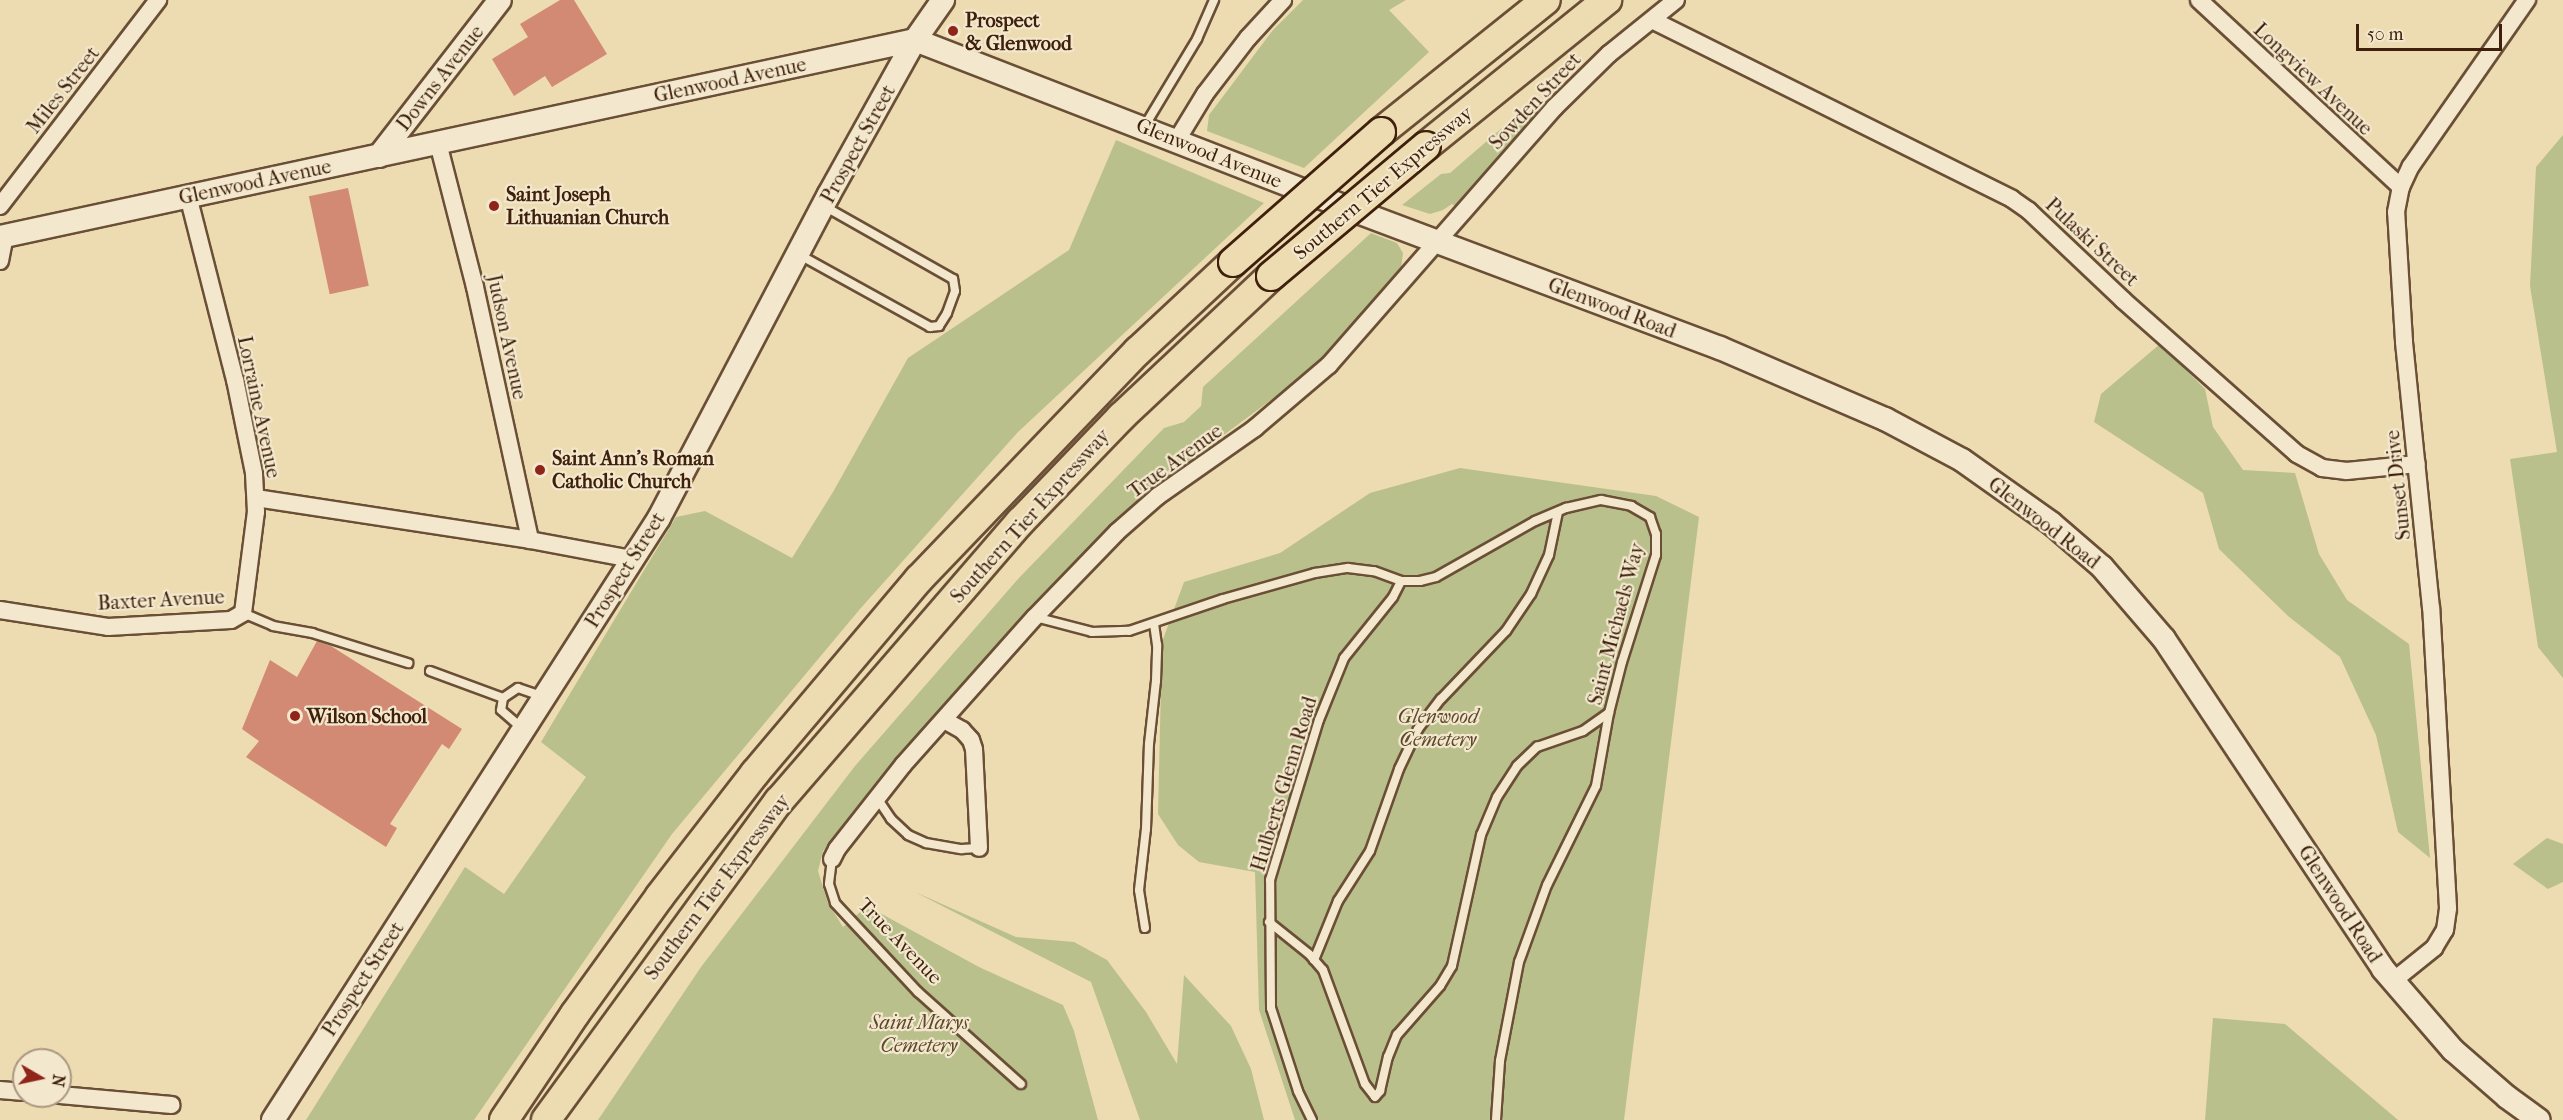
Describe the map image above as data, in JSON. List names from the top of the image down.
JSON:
{
  "streets": {
    "highway": ["Southern Tier Expressway"],
    "street": [
      "Downs Avenue",
      "Longview Avenue",
      "Glenwood Avenue",
      "Miles Street",
      "Sowden Street",
      "Prospect Street",
      "Pulaski Street",
      "Glenwood Road",
      "Judson Avenue",
      "Lorraine Avenue",
      "True Avenue",
      "Sunset Drive",
      "Baxter Avenue"
    ],
    "lane": ["Saint Michaels Way", "Hulberts Glenn Road"]
  },
  "crossings": [
    ["Downs Avenue", "Glenwood Avenue"],
    ["Longview Avenue", "Sunset Drive"],
    ["Glenwood Avenue", "Sowden Street"],
    ["Glenwood Avenue", "Prospect Street"],
    ["Glenwood Avenue", "Glenwood Road"],
    ["Glenwood Avenue", "Judson Avenue"],
    ["Glenwood Avenue", "Lorraine Avenue"],
    ["Glenwood Avenue", "True Avenue"],
    ["Sowden Street", "Pulaski Street"],
    ["Sowden Street", "Glenwood Road"],
    ["Sowden Street", "True Avenue"],
    ["Pulaski Street", "Sunset Drive"],
    ["Glenwood Road", "True Avenue"],
    ["Glenwood Road", "Sunset Drive"],
    ["Judson Avenue", "Lorraine Avenue"],
    ["Lorraine Avenue", "Baxter Avenue"],
    ["True Avenue", "Saint Michaels Way"],
    ["Saint Michaels Way", "Hulberts Glenn Road"]
  ],
  "parks": ["Glenwood Cemetery", "Saint Marys Cemetery"],
  "places": [
    "Prospect & Glenwood",
    "Saint Joseph Lithuanian Church",
    "Saint Ann's Roman Catholic Church",
    "Wilson School"
  ],
  "scale_bar": "50 m",
  "north": "right"
}
